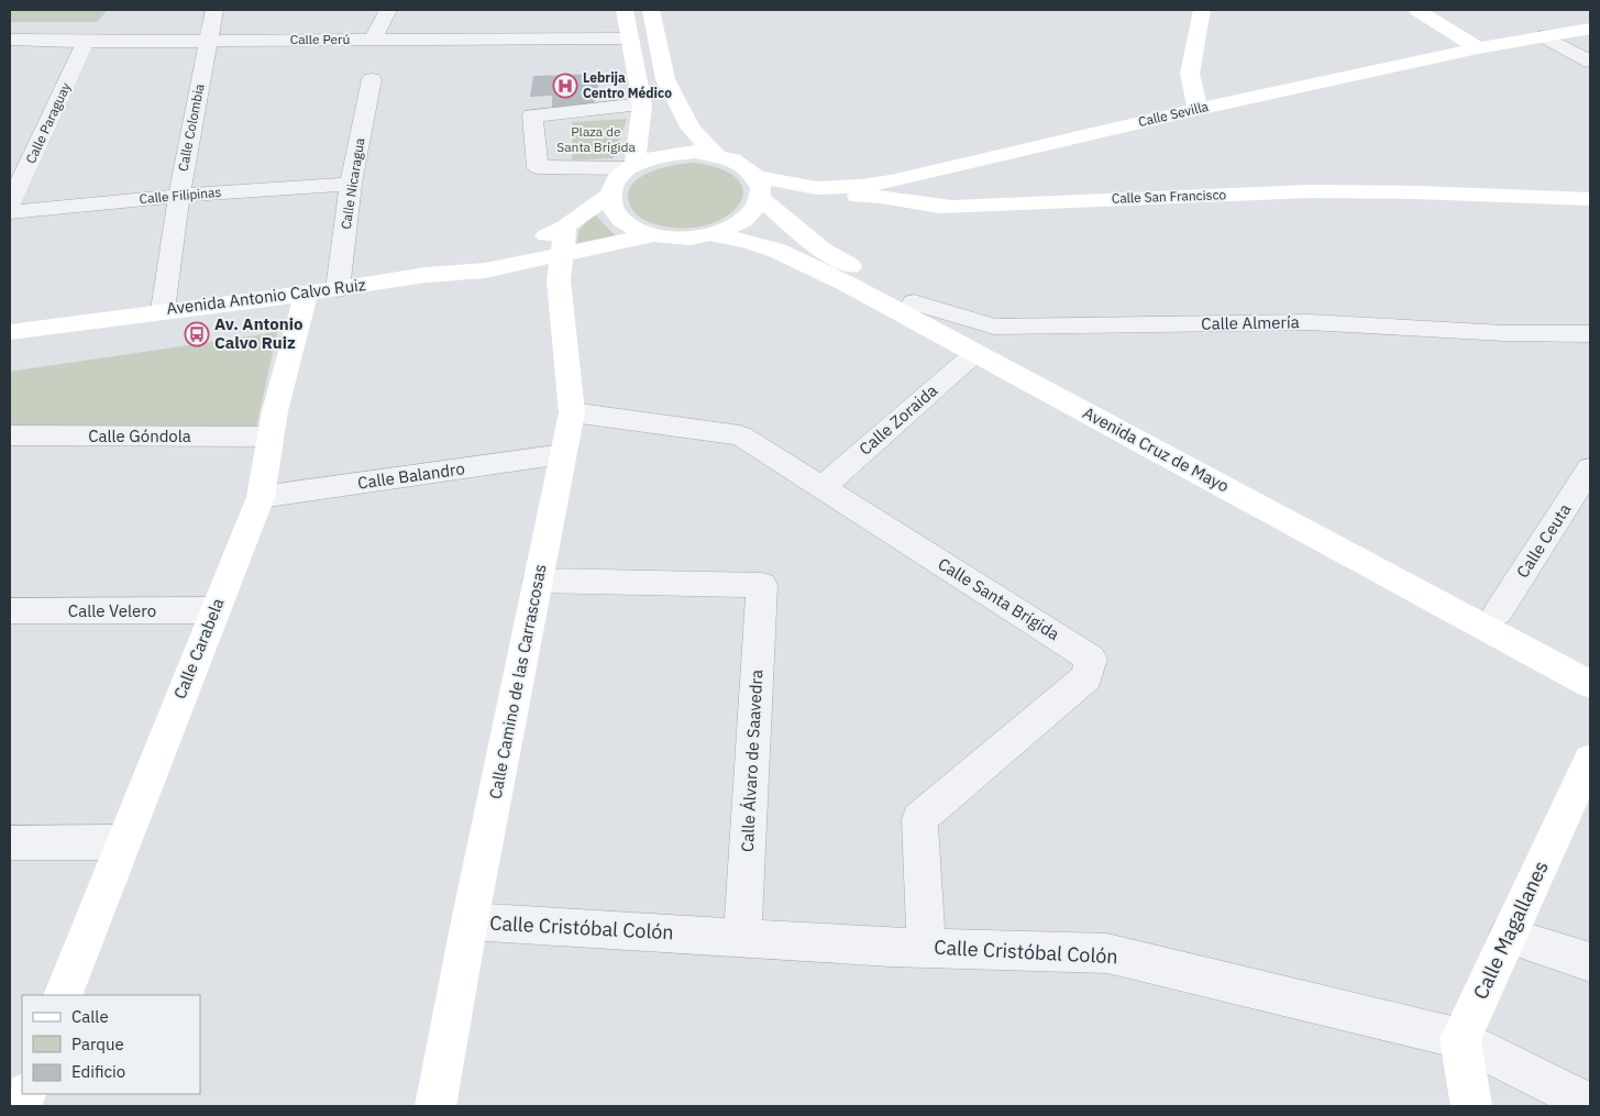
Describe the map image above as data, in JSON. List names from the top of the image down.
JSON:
{
  "streets": {
    "street": [
      "Calle Perú",
      "Calle Sevilla",
      "Calle Paraguay",
      "Calle Colombia",
      "Calle Nicaragua",
      "Calle Filipinas",
      "Calle San Francisco",
      "Avenida Antonio Calvo Ruiz",
      "Calle Almería",
      "Calle Zoraida",
      "Calle Góndola",
      "Avenida Cruz de Mayo",
      "Calle Balandro",
      "Calle Ceuta",
      "Calle Santa Brígida",
      "Calle Velero",
      "Calle Carabela",
      "Calle Camino de las Carrascosas",
      "Calle Álvaro de Saavedra",
      "Calle Cristóbal Colón",
      "Calle Magallanes"
    ]
  },
  "crossings": [
    ["Calle Perú", "Calle Paraguay"],
    ["Calle Perú", "Calle Colombia"],
    ["Calle Sevilla", "Calle San Francisco"],
    ["Calle Sevilla", "Avenida Antonio Calvo Ruiz"],
    ["Calle Sevilla", "Avenida Cruz de Mayo"],
    ["Calle Colombia", "Calle Filipinas"],
    ["Calle Colombia", "Avenida Antonio Calvo Ruiz"],
    ["Calle Nicaragua", "Calle Filipinas"],
    ["Calle Nicaragua", "Avenida Antonio Calvo Ruiz"],
    ["Calle San Francisco", "Avenida Antonio Calvo Ruiz"],
    ["Calle San Francisco", "Avenida Cruz de Mayo"],
    ["Avenida Antonio Calvo Ruiz", "Avenida Cruz de Mayo"],
    ["Avenida Antonio Calvo Ruiz", "Calle Carabela"],
    ["Avenida Antonio Calvo Ruiz", "Calle Camino de las Carrascosas"],
    ["Calle Almería", "Avenida Cruz de Mayo"],
    ["Calle Zoraida", "Avenida Cruz de Mayo"],
    ["Calle Zoraida", "Calle Santa Brígida"],
    ["Calle Góndola", "Calle Carabela"],
    ["Avenida Cruz de Mayo", "Calle Ceuta"],
    ["Calle Balandro", "Calle Carabela"],
    ["Calle Balandro", "Calle Camino de las Carrascosas"],
    ["Calle Santa Brígida", "Calle Camino de las Carrascosas"],
    ["Calle Santa Brígida", "Calle Cristóbal Colón"],
    ["Calle Velero", "Calle Carabela"],
    ["Calle Camino de las Carrascosas", "Calle Álvaro de Saavedra"],
    ["Calle Camino de las Carrascosas", "Calle Cristóbal Colón"],
    ["Calle Álvaro de Saavedra", "Calle Cristóbal Colón"],
    ["Calle Cristóbal Colón", "Calle Magallanes"]
  ],
  "parks": ["Plaza de Santa Brígida"],
  "places": {
    "hospital": ["Lebrija Centro Médico"],
    "bus stop": ["Av. Antonio Calvo Ruiz"]
  },
  "legend": ["Calle", "Parque", "Edificio"]
}
